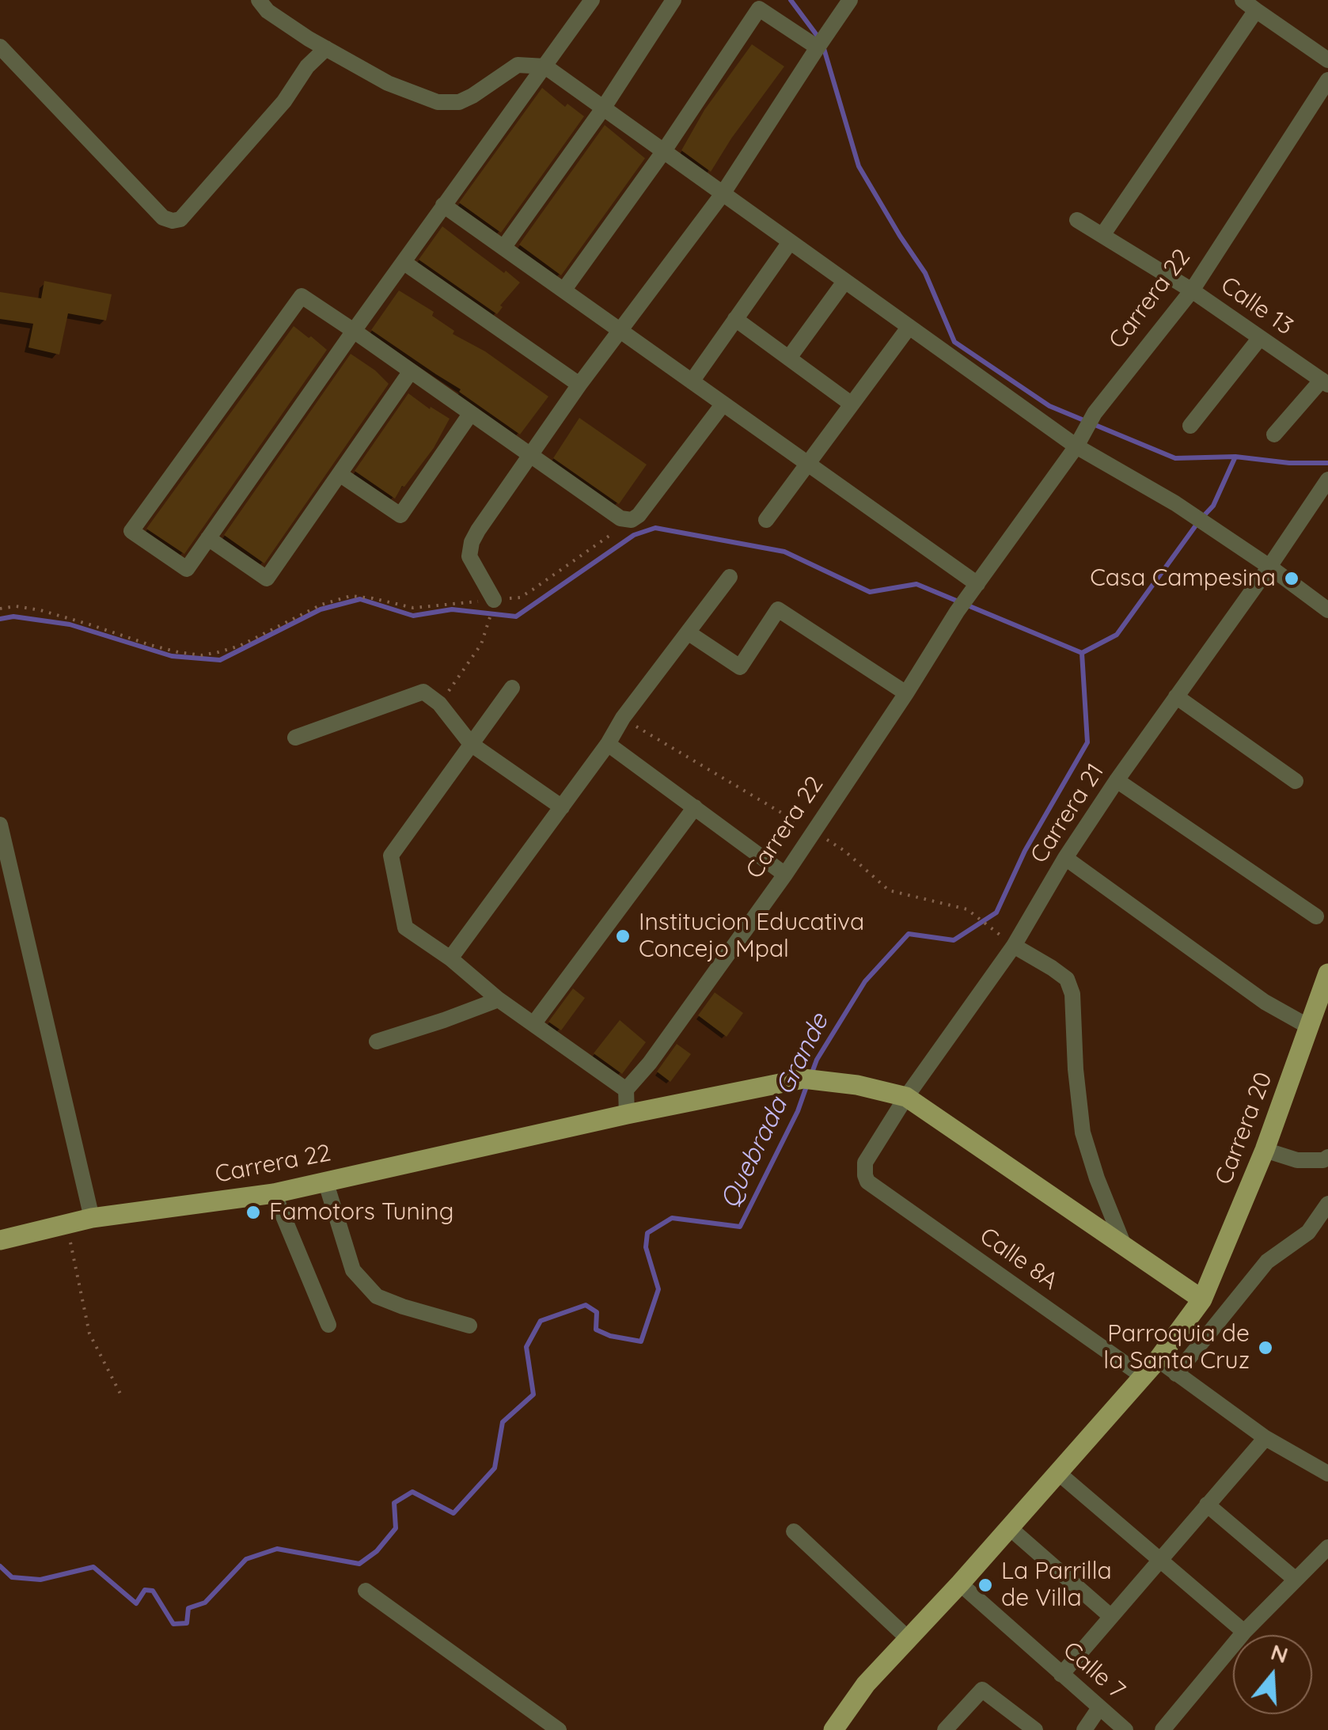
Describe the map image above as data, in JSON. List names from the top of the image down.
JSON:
{
  "streets": {
    "main road": ["Carrera 22", "Carrera 20"],
    "street": [
      "Calle 13",
      "Carrera 21",
      "Calle 8A",
      "Calle 7"
    ]
  },
  "crossings": [
    ["Carrera 22", "Calle 13"],
    ["Carrera 22", "Carrera 21"],
    ["Carrera 21", "Calle 8A"],
    ["Carrera 20", "Calle 8A"],
    ["Carrera 20", "Calle 7"]
  ],
  "water": ["Quebrada Grande"],
  "places": [
    "Casa Campesina",
    "Institucion Educativa Concejo Mpal",
    "Famotors Tuning",
    "Parroquia de la Santa Cruz",
    "La Parrilla de Villa"
  ],
  "north": "top"
}
